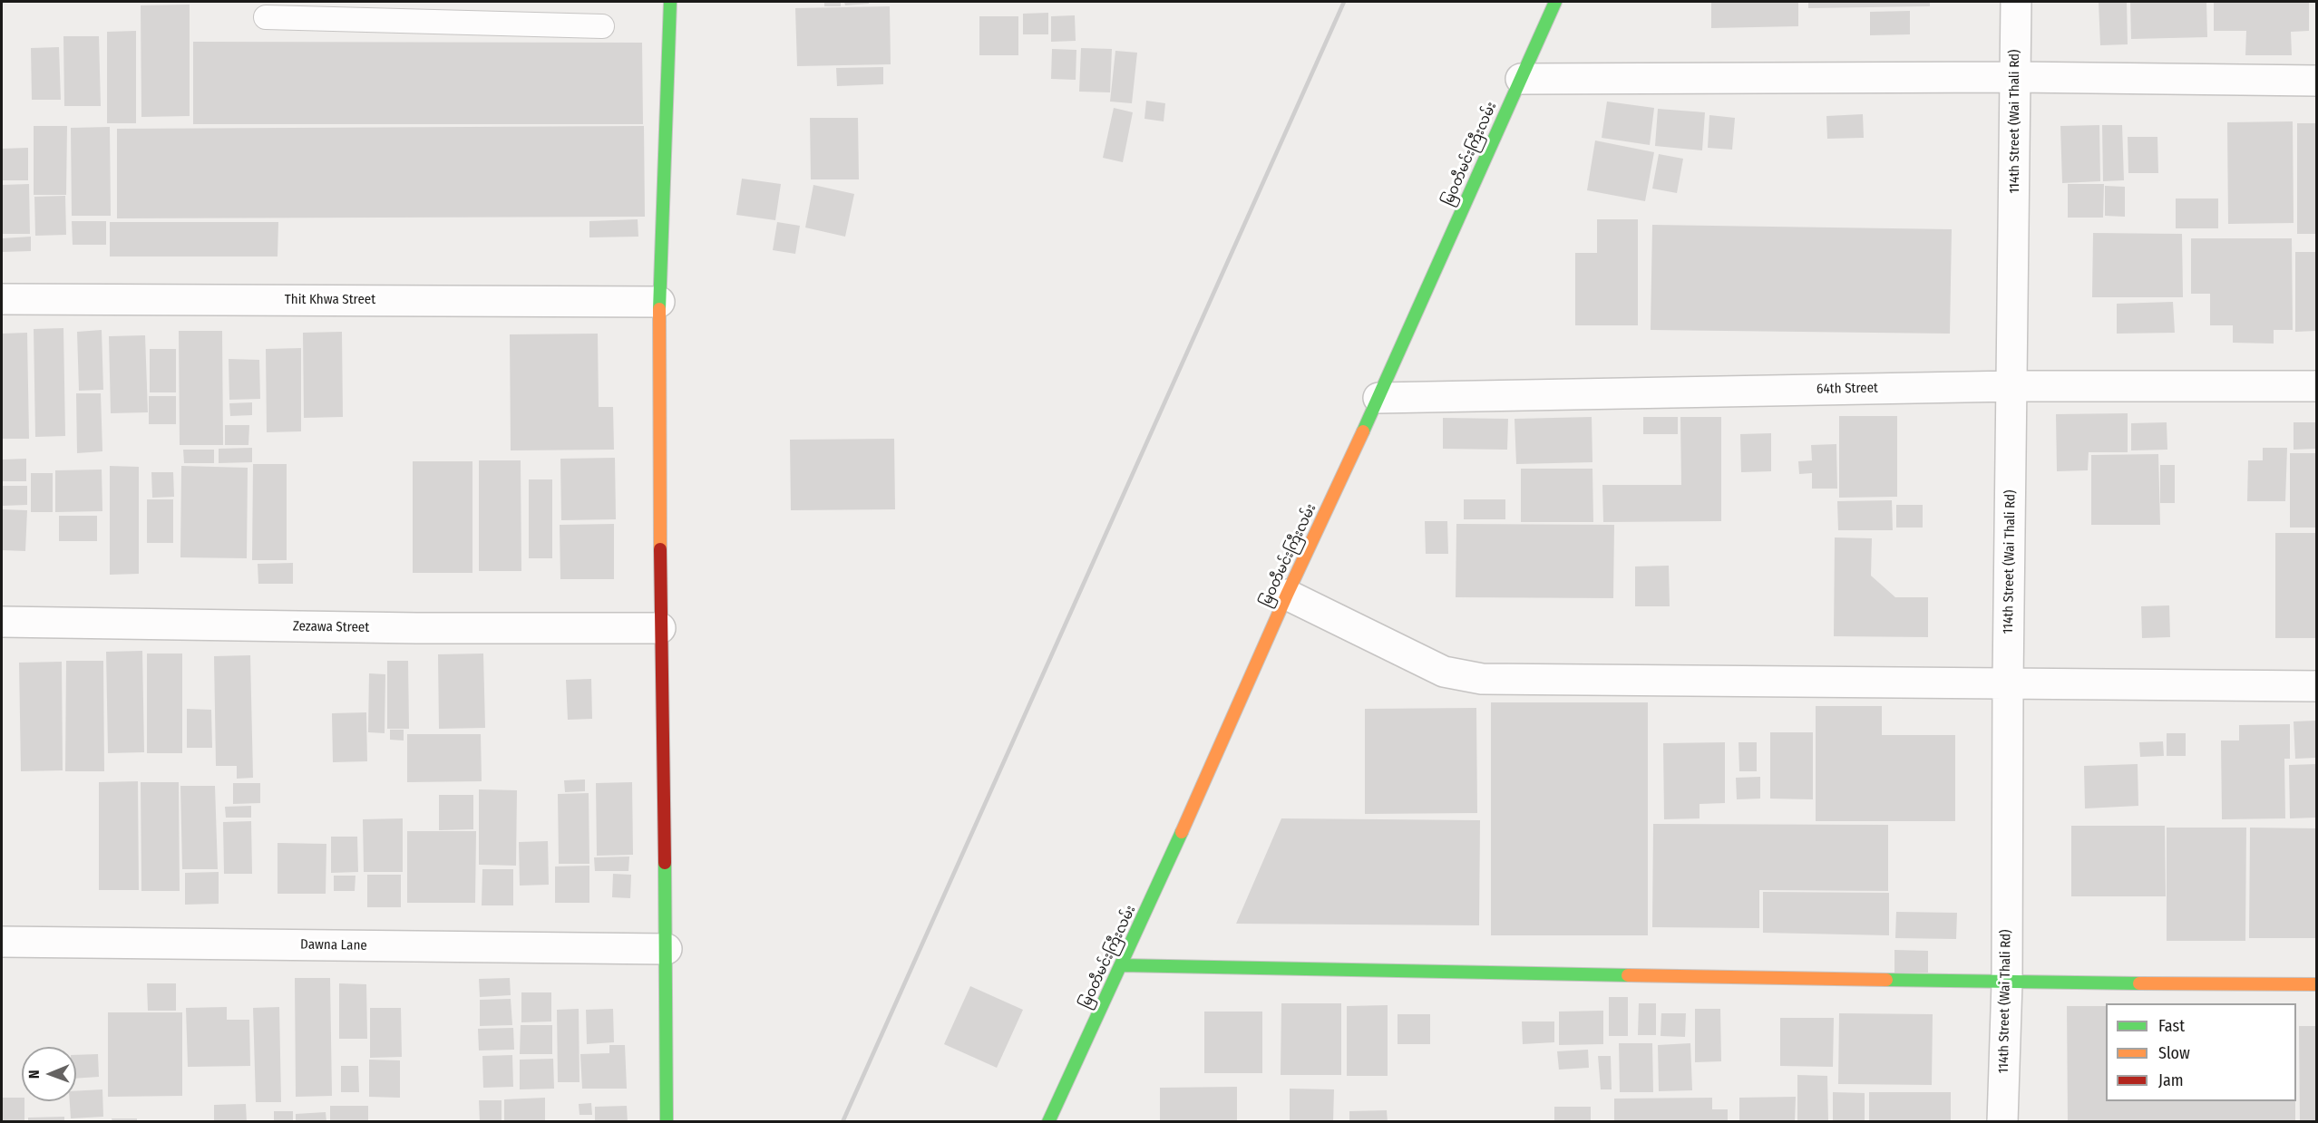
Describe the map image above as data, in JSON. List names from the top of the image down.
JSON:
{
  "streets": {
    "street": [
      "114th Street (Wai Thali Rd)",
      "မြဝတီမင်းကြီးလမ်း",
      "Thit Khwa Street",
      "64th Street",
      "Zezawa Street",
      "Dawna Lane"
    ]
  },
  "crossings": [
    ["114th Street (Wai Thali Rd)", "64th Street"],
    ["မြဝတီမင်းကြီးလမ်း", "64th Street"]
  ],
  "legend": ["Fast", "Slow", "Jam"],
  "north": "left"
}
